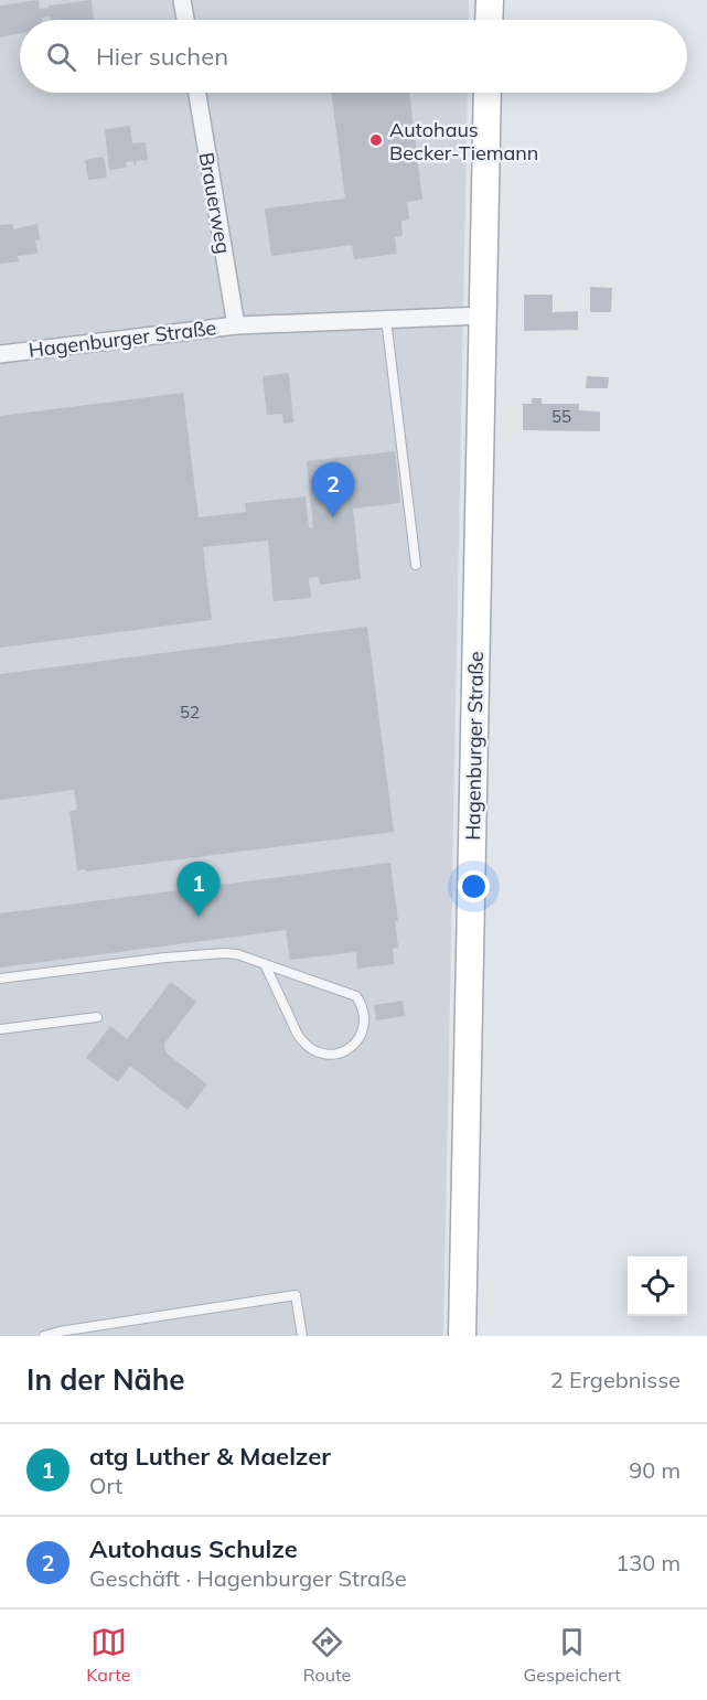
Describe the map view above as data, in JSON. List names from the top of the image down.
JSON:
{
  "streets": {
    "main road": ["Hagenburger Straße"],
    "street": ["Brauerweg"]
  },
  "crossings": [
    ["Brauerweg", "Hagenburger Straße"]
  ],
  "places": ["Autohaus Becker-Tiemann"],
  "house_numbers": ["55", "52"],
  "page": {
    "search": "Hier suchen",
    "pins": ["2", "1"],
    "heading": ["In der Nähe", "2 Ergebnisse"],
    "list": [
      {
        "mark": "1",
        "name": "atg Luther & Maelzer",
        "note": "Ort",
        "value": "90 m"
      },
      {
        "mark": "2",
        "name": "Autohaus Schulze",
        "note": "Geschäft · Hagenburger Straße",
        "value": "130 m"
      }
    ],
    "nav": ["Karte", "Route", "Gespeichert"]
  }
}
